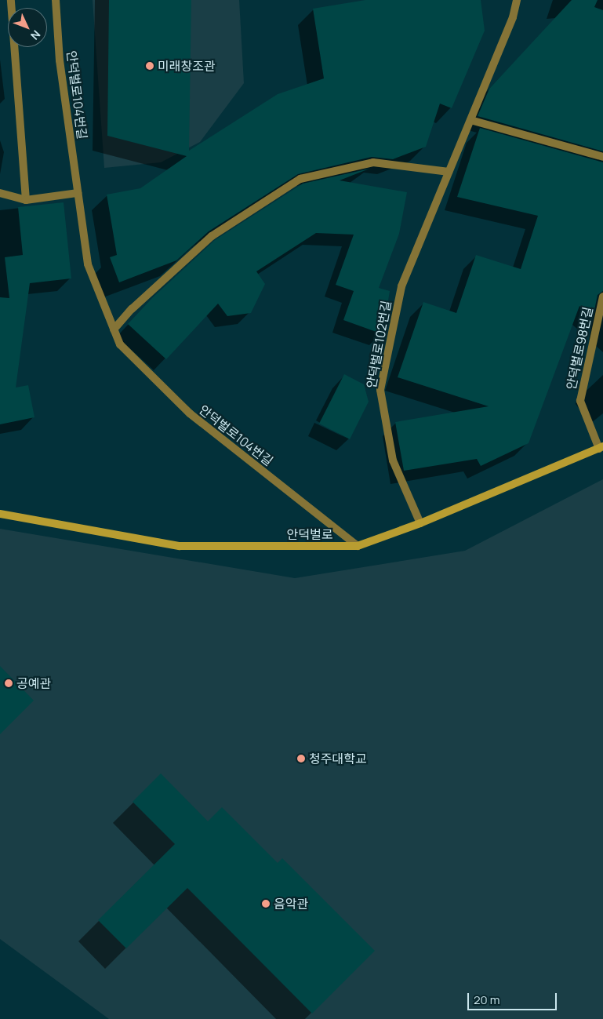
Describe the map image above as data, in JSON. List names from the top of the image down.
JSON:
{
  "streets": {
    "street": [
      "안덕벌로104번길",
      "안덕벌로102번길",
      "안덕벌로98번길",
      "안덕벌로"
    ]
  },
  "crossings": [
    ["안덕벌로104번길", "안덕벌로"],
    ["안덕벌로102번길", "안덕벌로"],
    ["안덕벌로98번길", "안덕벌로"]
  ],
  "places": [
    "미래창조관",
    "공예관",
    "청주대학교",
    "음악관"
  ],
  "scale_bar": "20 m",
  "north": "bottom right"
}
